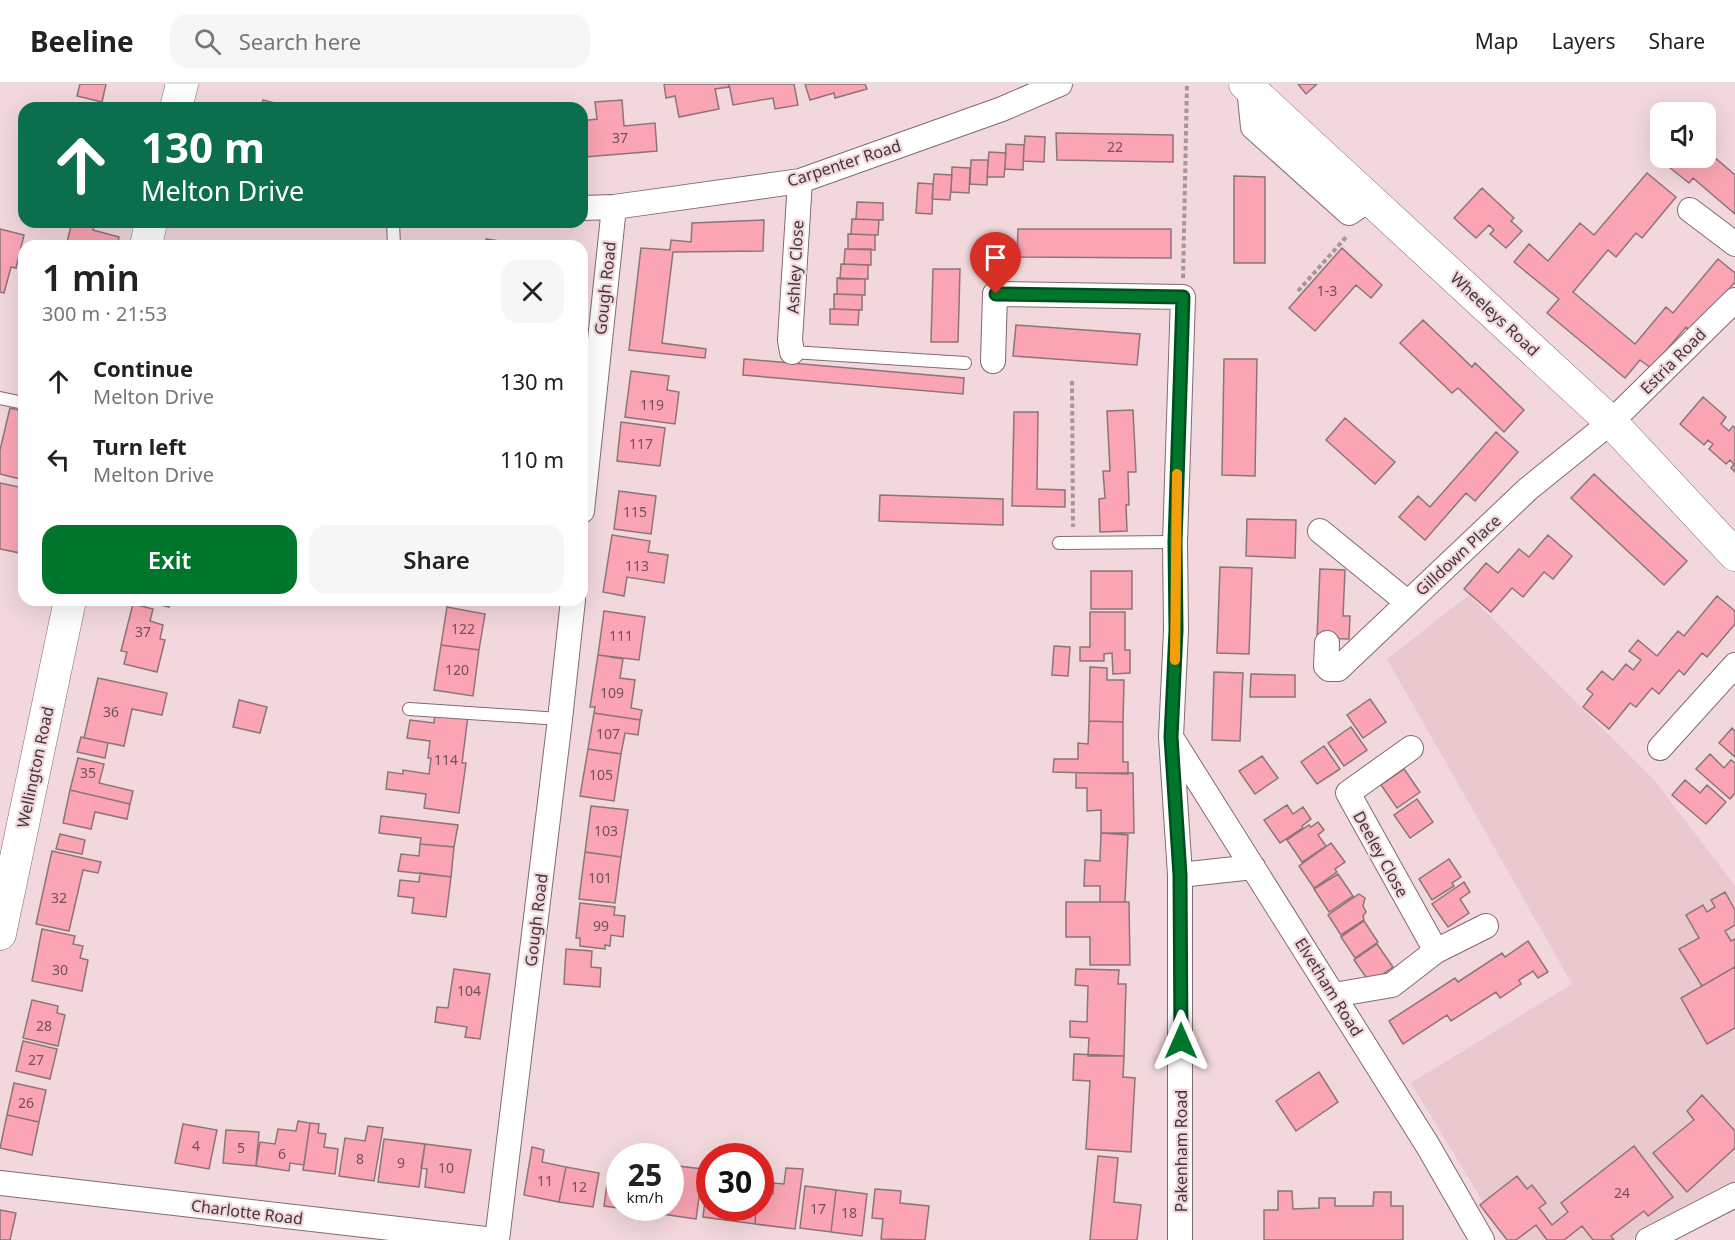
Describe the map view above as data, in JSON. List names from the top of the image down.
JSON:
{
  "streets": {
    "street": [
      "Carpenter Road",
      "Ashley Close",
      "Gough Road",
      "Wheeleys Road",
      "Estria Road",
      "Gilldown Place",
      "Wellington Road",
      "Deeley Close",
      "Elvetham Road",
      "Pakenham Road",
      "Charlotte Road"
    ]
  },
  "crossings": [
    ["Carpenter Road", "Ashley Close"],
    ["Carpenter Road", "Gough Road"],
    ["Gough Road", "Charlotte Road"],
    ["Wheeleys Road", "Estria Road"],
    ["Wheeleys Road", "Gilldown Place"],
    ["Estria Road", "Gilldown Place"],
    ["Elvetham Road", "Pakenham Road"]
  ],
  "house_numbers": [
    "37",
    "22",
    "1-3",
    "119",
    "117",
    "115",
    "113",
    "122",
    "37",
    "111",
    "120",
    "109",
    "36",
    "107",
    "114",
    "35",
    "105",
    "103",
    "101",
    "32",
    "99",
    "30",
    "104",
    "28",
    "27",
    "26",
    "4",
    "5",
    "6",
    "8",
    "9",
    "10",
    "11",
    "12",
    "24",
    "17",
    "18"
  ],
  "page": {
    "header": "Beeline",
    "search": "Search here",
    "nav": ["Map", "Layers", "Share"],
    "turn": ["130 m", "Melton Drive"],
    "heading": ["1 min", "300 m · 21:53"],
    "list": [
      {
        "name": "Continue",
        "note": "Melton Drive",
        "value": "130 m"
      },
      {
        "name": "Turn left",
        "note": "Melton Drive",
        "value": "110 m"
      }
    ],
    "buttons": ["Exit", "Share"],
    "speed": "25 km/h",
    "limit": "30"
  }
}
